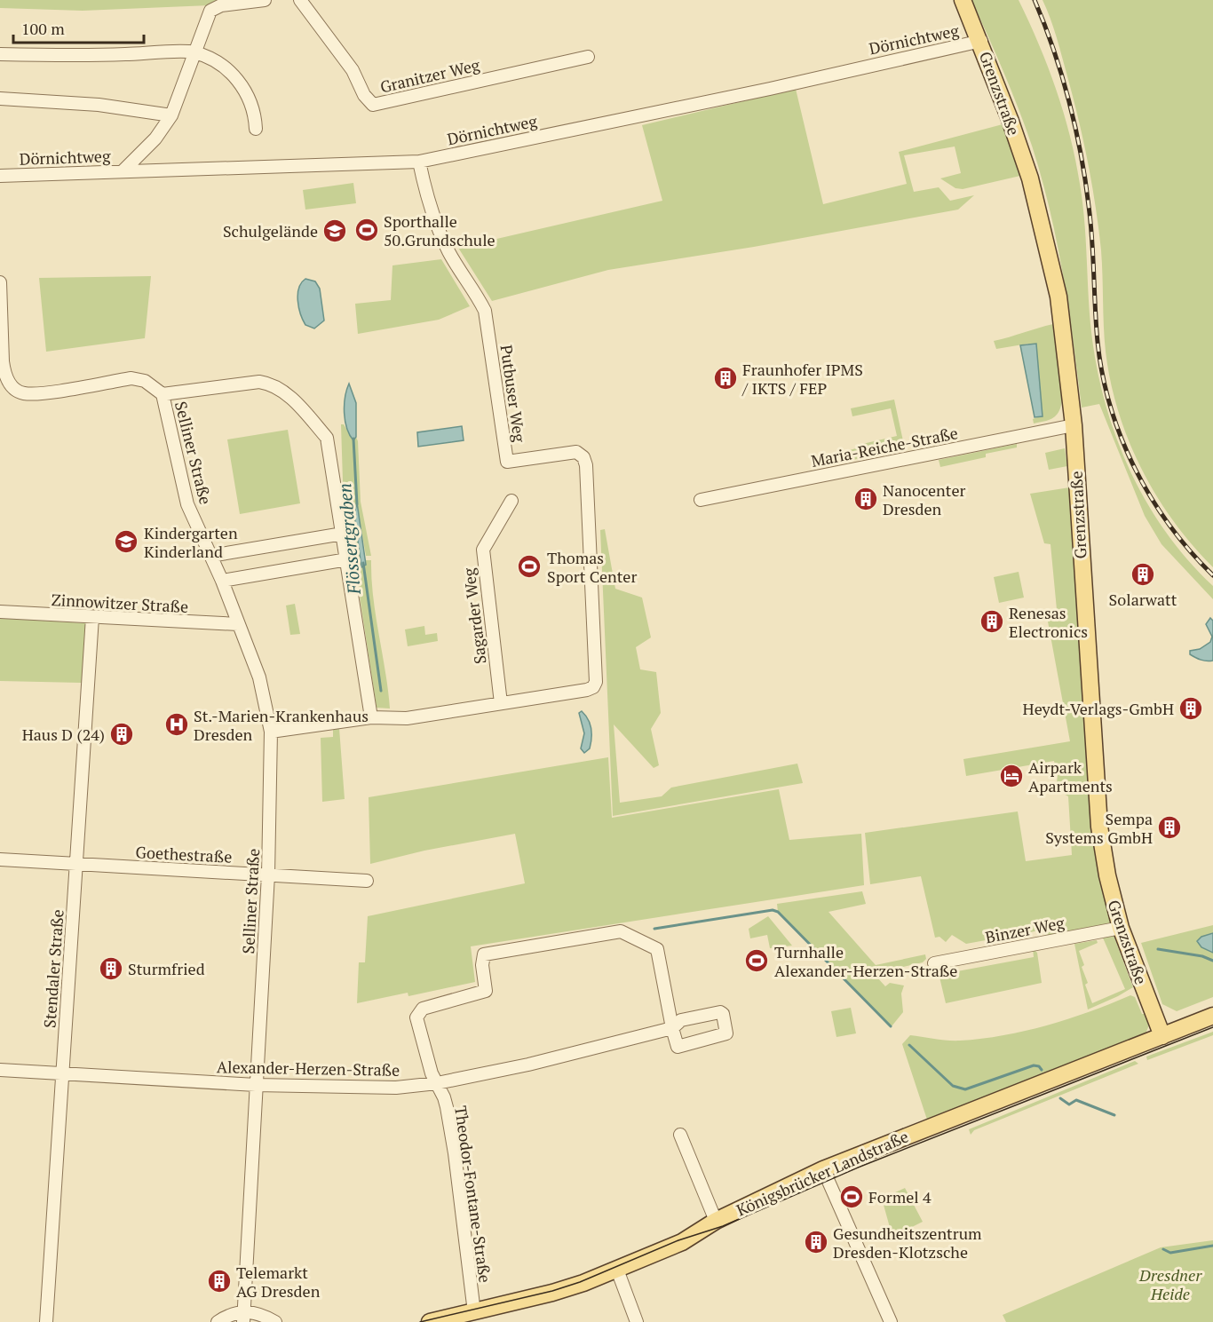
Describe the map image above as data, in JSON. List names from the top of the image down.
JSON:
{
  "streets": {
    "main road": ["Grenzstraße", "Königsbrücker Landstraße"],
    "street": [
      "Dörnichtweg",
      "Granitzer Weg",
      "Putbuser Weg",
      "Maria-Reiche-Straße",
      "Selliner Straße",
      "Zinnowitzer Straße",
      "Sagarder Weg",
      "Goethestraße",
      "Binzer Weg",
      "Stendaler Straße",
      "Alexander-Herzen-Straße",
      "Theodor-Fontane-Straße"
    ]
  },
  "crossings": [
    ["Dörnichtweg", "Grenzstraße"],
    ["Dörnichtweg", "Putbuser Weg"],
    ["Grenzstraße", "Maria-Reiche-Straße"],
    ["Grenzstraße", "Binzer Weg"],
    ["Grenzstraße", "Königsbrücker Landstraße"],
    ["Putbuser Weg", "Selliner Straße"],
    ["Putbuser Weg", "Sagarder Weg"],
    ["Selliner Straße", "Zinnowitzer Straße"],
    ["Selliner Straße", "Goethestraße"],
    ["Selliner Straße", "Alexander-Herzen-Straße"],
    ["Zinnowitzer Straße", "Stendaler Straße"],
    ["Goethestraße", "Stendaler Straße"],
    ["Stendaler Straße", "Alexander-Herzen-Straße"],
    ["Alexander-Herzen-Straße", "Theodor-Fontane-Straße"],
    ["Königsbrücker Landstraße", "Theodor-Fontane-Straße"]
  ],
  "water": ["Flössertgraben"],
  "parks": ["Dresdner Heide"],
  "places": {
    "sports": [
      "Sporthalle 50.Grundschule",
      "Thomas Sport Center",
      "Turnhalle Alexander-Herzen-Straße",
      "Formel 4"
    ],
    "school or university": ["Schulgelände", "Kindergarten Kinderland"],
    "building": [
      "Fraunhofer IPMS / IKTS / FEP",
      "Nanocenter Dresden",
      "Solarwatt",
      "Renesas Electronics",
      "Heydt-Verlags-GmbH",
      "Haus D (24)",
      "Sempa Systems GmbH",
      "Sturmfried",
      "Gesundheitszentrum Dresden-Klotzsche",
      "Telemarkt AG Dresden"
    ],
    "hospital": ["St.-Marien-Krankenhaus Dresden"],
    "hotel": ["Airpark Apartments"]
  },
  "scale_bar": "100 m"
}
